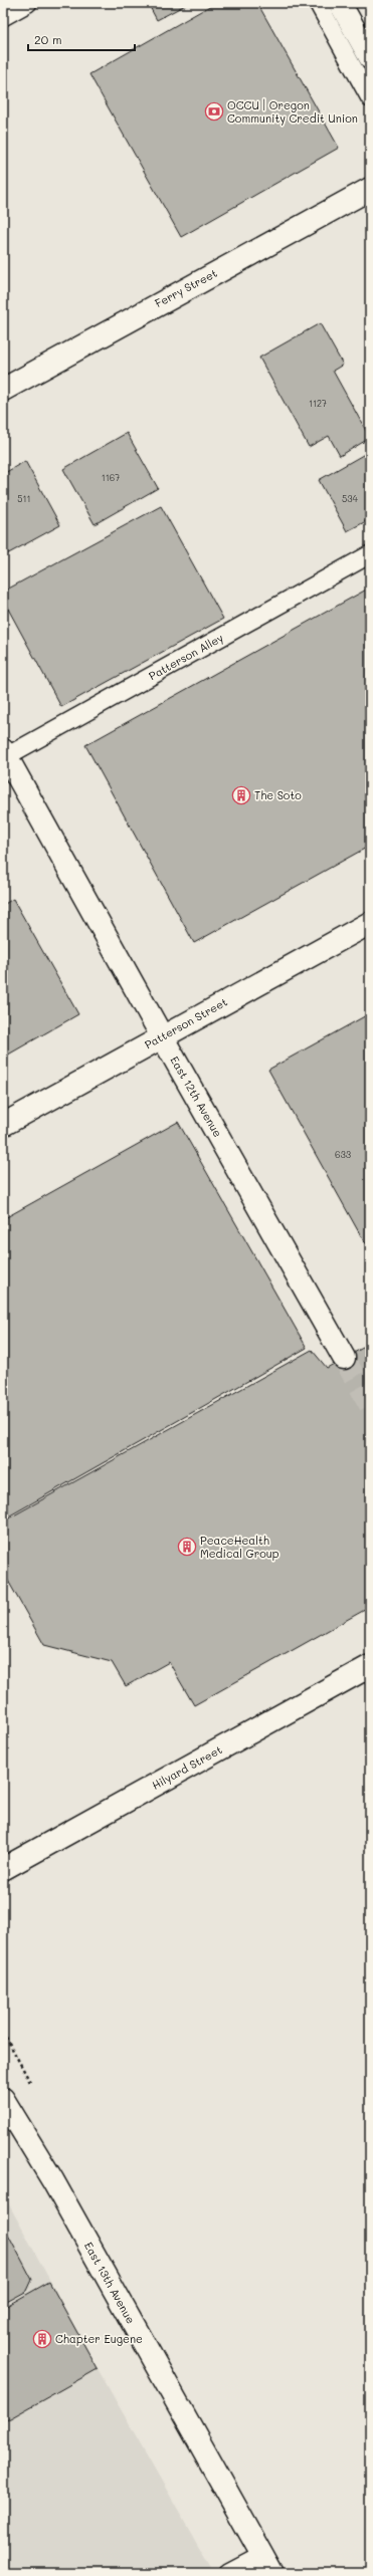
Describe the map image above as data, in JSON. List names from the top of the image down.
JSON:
{
  "streets": {
    "street": [
      "Ferry Street",
      "Patterson Street",
      "East 12th Avenue",
      "Hilyard Street",
      "East 13th Avenue"
    ],
    "lane": ["Patterson Alley"]
  },
  "crossings": [
    ["Patterson Alley", "East 12th Avenue"],
    ["Patterson Street", "East 12th Avenue"]
  ],
  "places": {
    "bank": ["OCCU | Oregon Community Credit Union"],
    "building": ["The Soto", "PeaceHealth Medical Group", "Chapter Eugene"]
  },
  "house_numbers": [
    "1127",
    "1167",
    "511",
    "534",
    "633"
  ],
  "scale_bar": "20 m"
}
